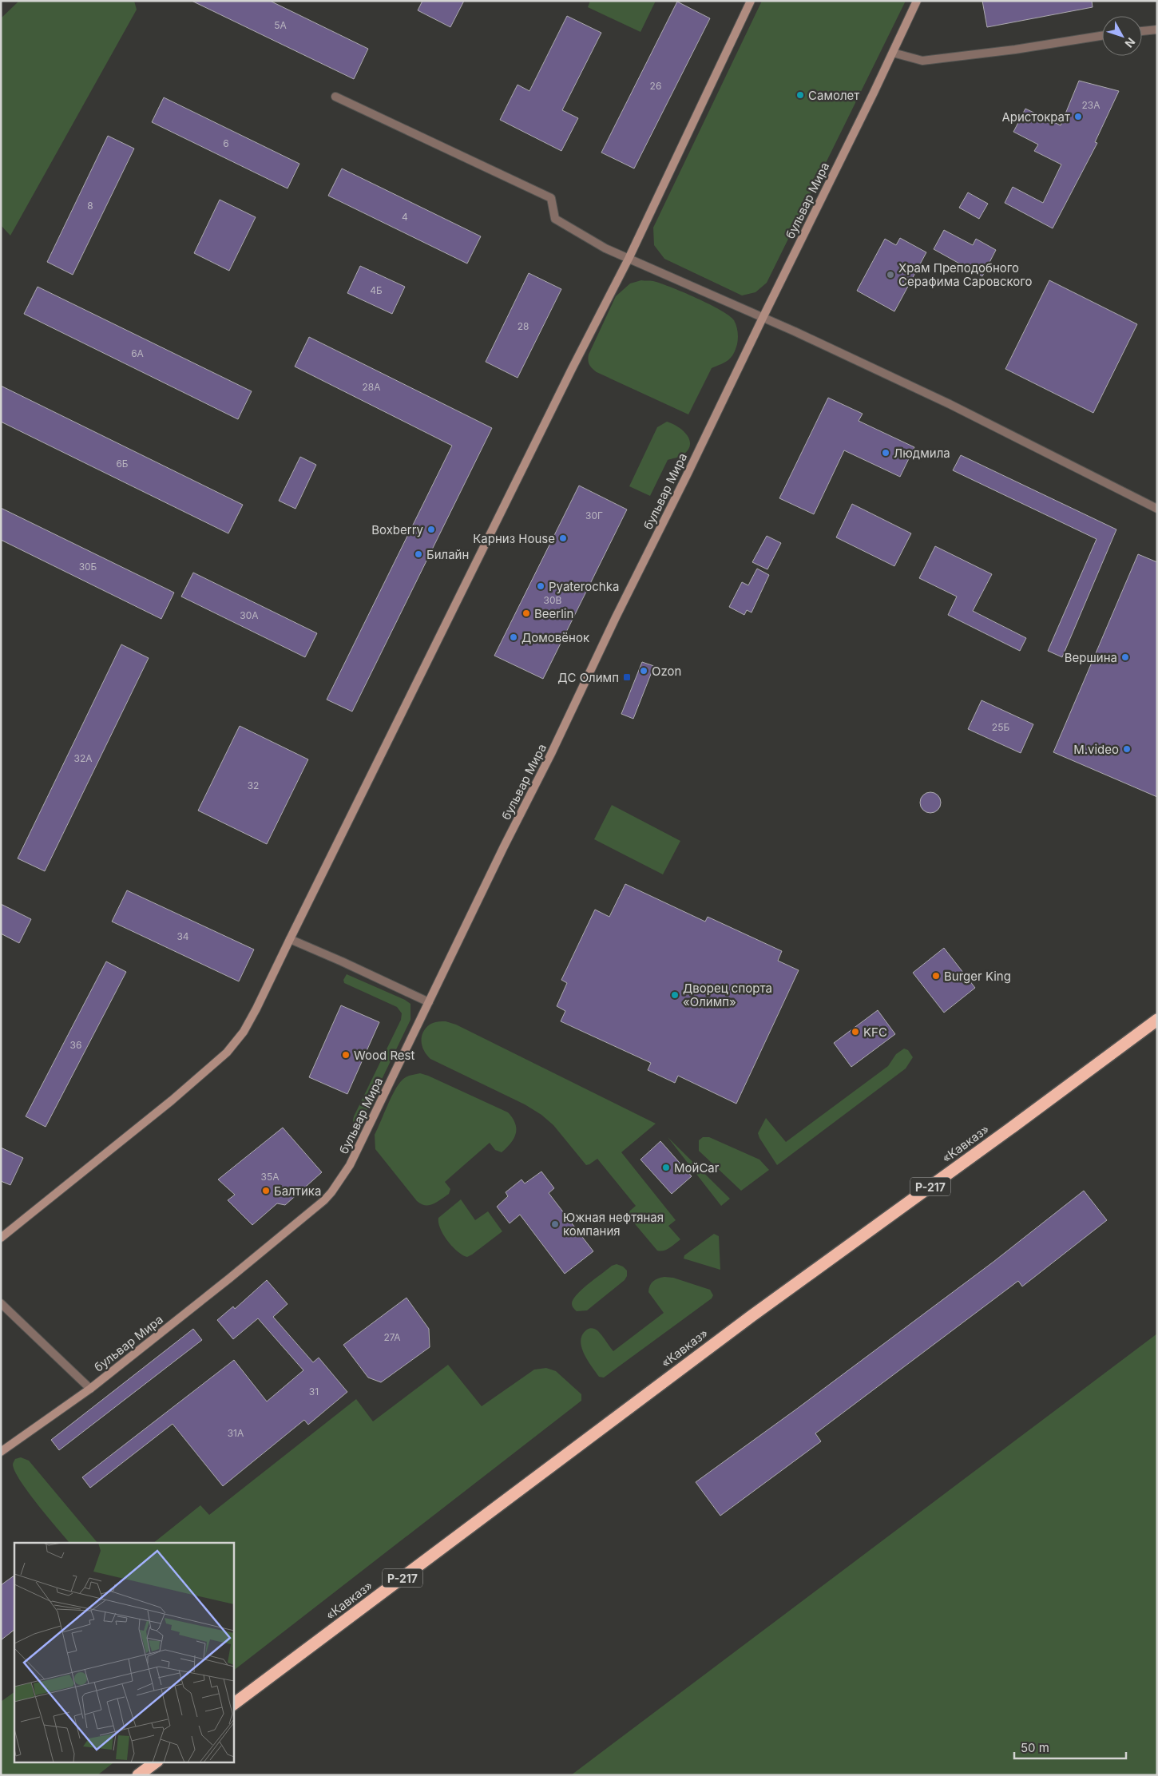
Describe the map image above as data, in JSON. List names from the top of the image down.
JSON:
{
  "streets": {
    "highway": ["«Кавказ»", "Р-217"],
    "street": ["бульвар Мира"]
  },
  "places": {
    "other": [
      "Самолет",
      "Аристократ",
      "Храм Преподобного Серафима Саровского",
      "Людмила",
      "Boxberry",
      "Карниз House",
      "Билайн",
      "Pyaterochka",
      "Beerlin",
      "Домовёнок",
      "Вершина",
      "Ozon",
      "M.video",
      "Burger King",
      "Дворец спорта «Олимп»",
      "KFC",
      "Wood Rest",
      "МойCar",
      "Балтика",
      "Южная нефтяная компания"
    ],
    "transit": ["ДС Олимп"]
  },
  "house_numbers": [
    "5А",
    "26",
    "23А",
    "6",
    "8",
    "4",
    "4Б",
    "28",
    "6А",
    "28А",
    "6Б",
    "30Г",
    "30Б",
    "30В",
    "30А",
    "25Б",
    "32А",
    "32",
    "34",
    "36",
    "35А",
    "27А",
    "31",
    "31А"
  ],
  "scale_bar": "50 m",
  "north": "bottom right"
}
